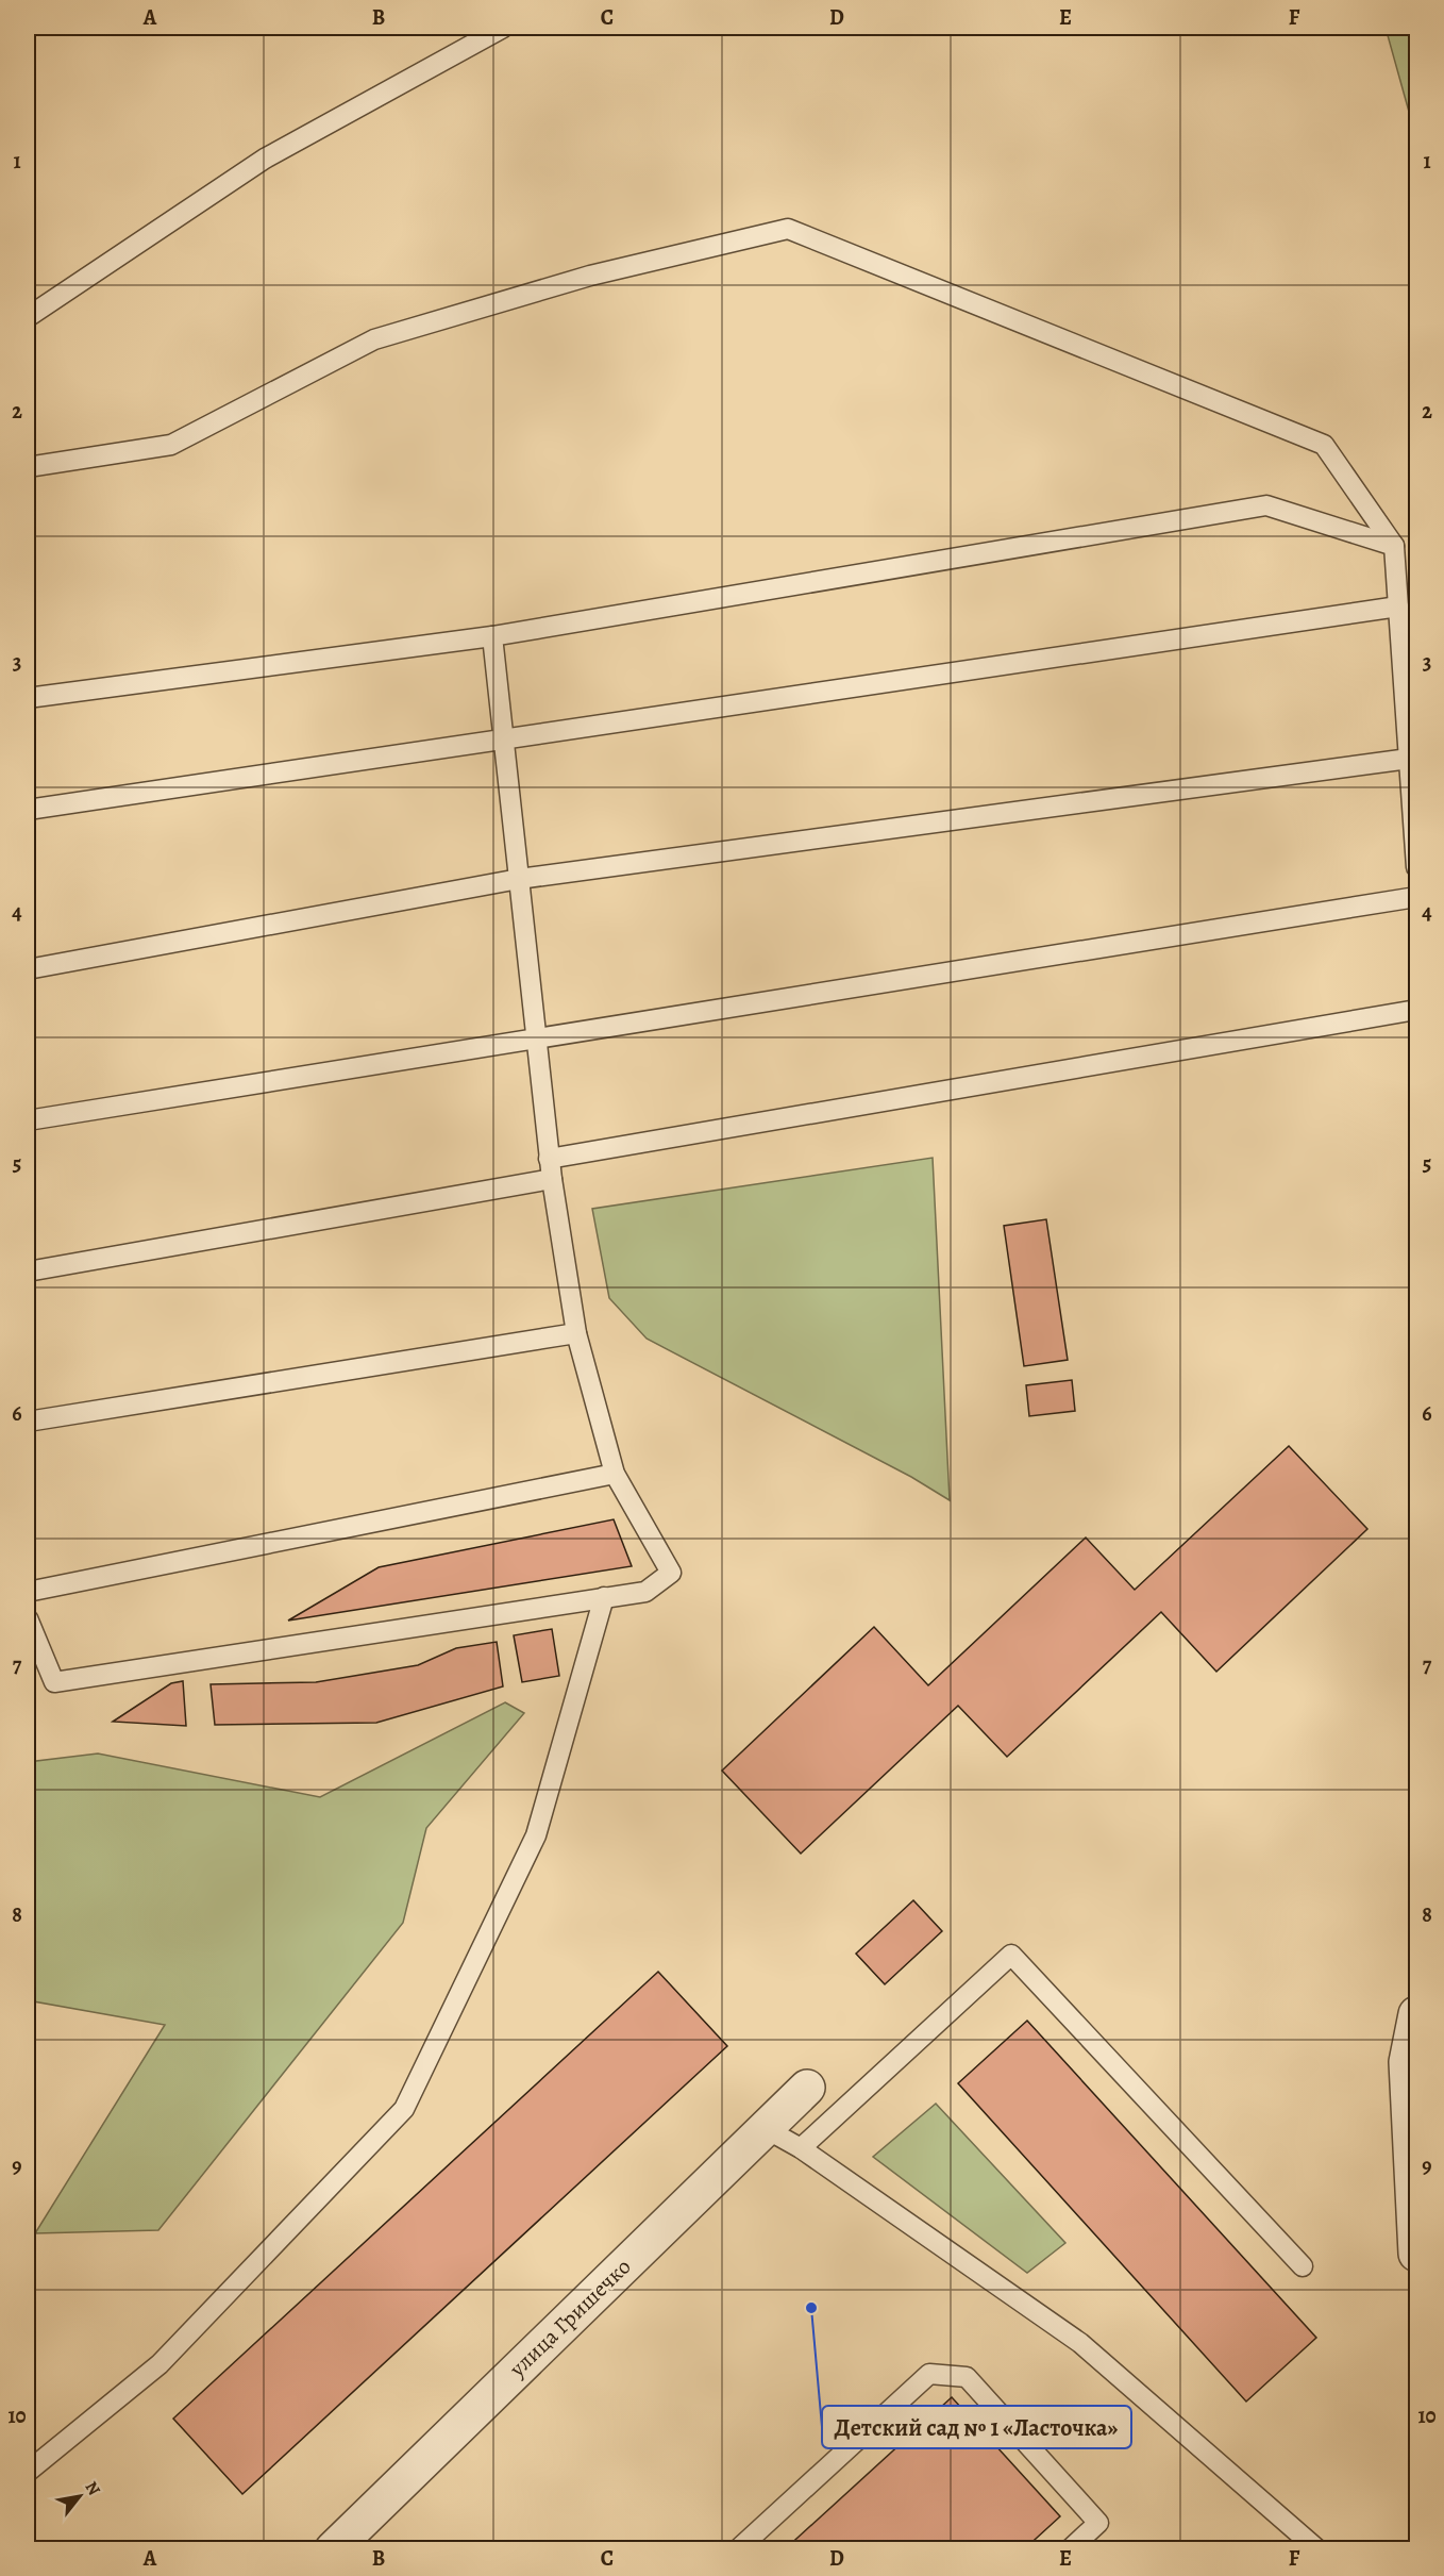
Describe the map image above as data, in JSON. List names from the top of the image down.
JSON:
{
  "streets": {
    "street": ["улица Гришечко"]
  },
  "places": ["Детский сад № 1 «Ласточка»"],
  "north": "top right",
  "grid": {
    "columns": [
      "A",
      "B",
      "C",
      "D",
      "E",
      "F"
    ],
    "rows": [
      "1",
      "2",
      "3",
      "4",
      "5",
      "6",
      "7",
      "8",
      "9",
      "10"
    ]
  }
}
